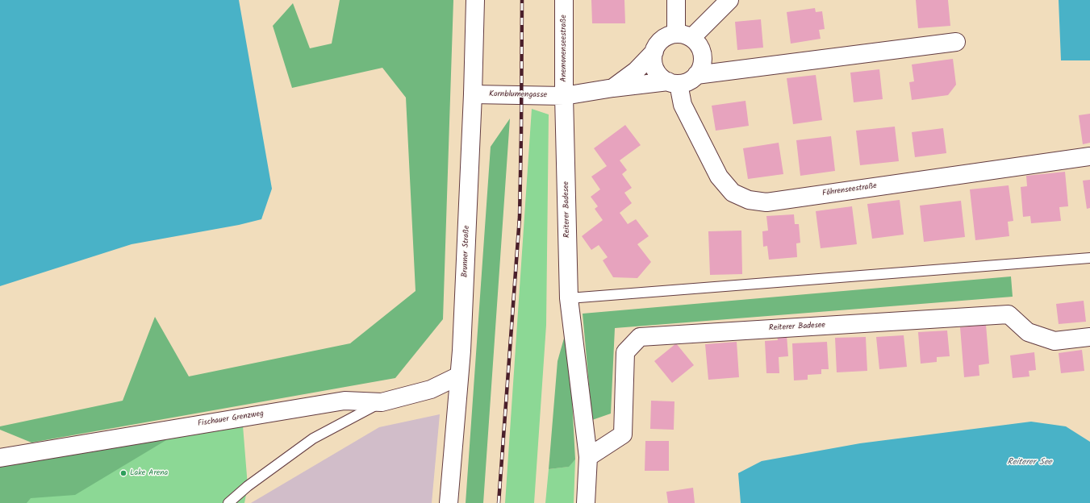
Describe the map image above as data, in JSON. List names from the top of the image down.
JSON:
{
  "streets": {
    "street": [
      "Anemonenseestraße",
      "Kornblumengasse",
      "Föhrenseestraße",
      "Reiterer Badesee",
      "Brunner Straße",
      "Fischauer Grenzweg"
    ]
  },
  "crossings": [
    ["Anemonenseestraße", "Kornblumengasse"],
    ["Anemonenseestraße", "Reiterer Badesee"],
    ["Kornblumengasse", "Föhrenseestraße"],
    ["Kornblumengasse", "Reiterer Badesee"],
    ["Kornblumengasse", "Brunner Straße"],
    ["Brunner Straße", "Fischauer Grenzweg"]
  ],
  "water": ["Reiterer See"],
  "places": ["Lake Arena"]
}
